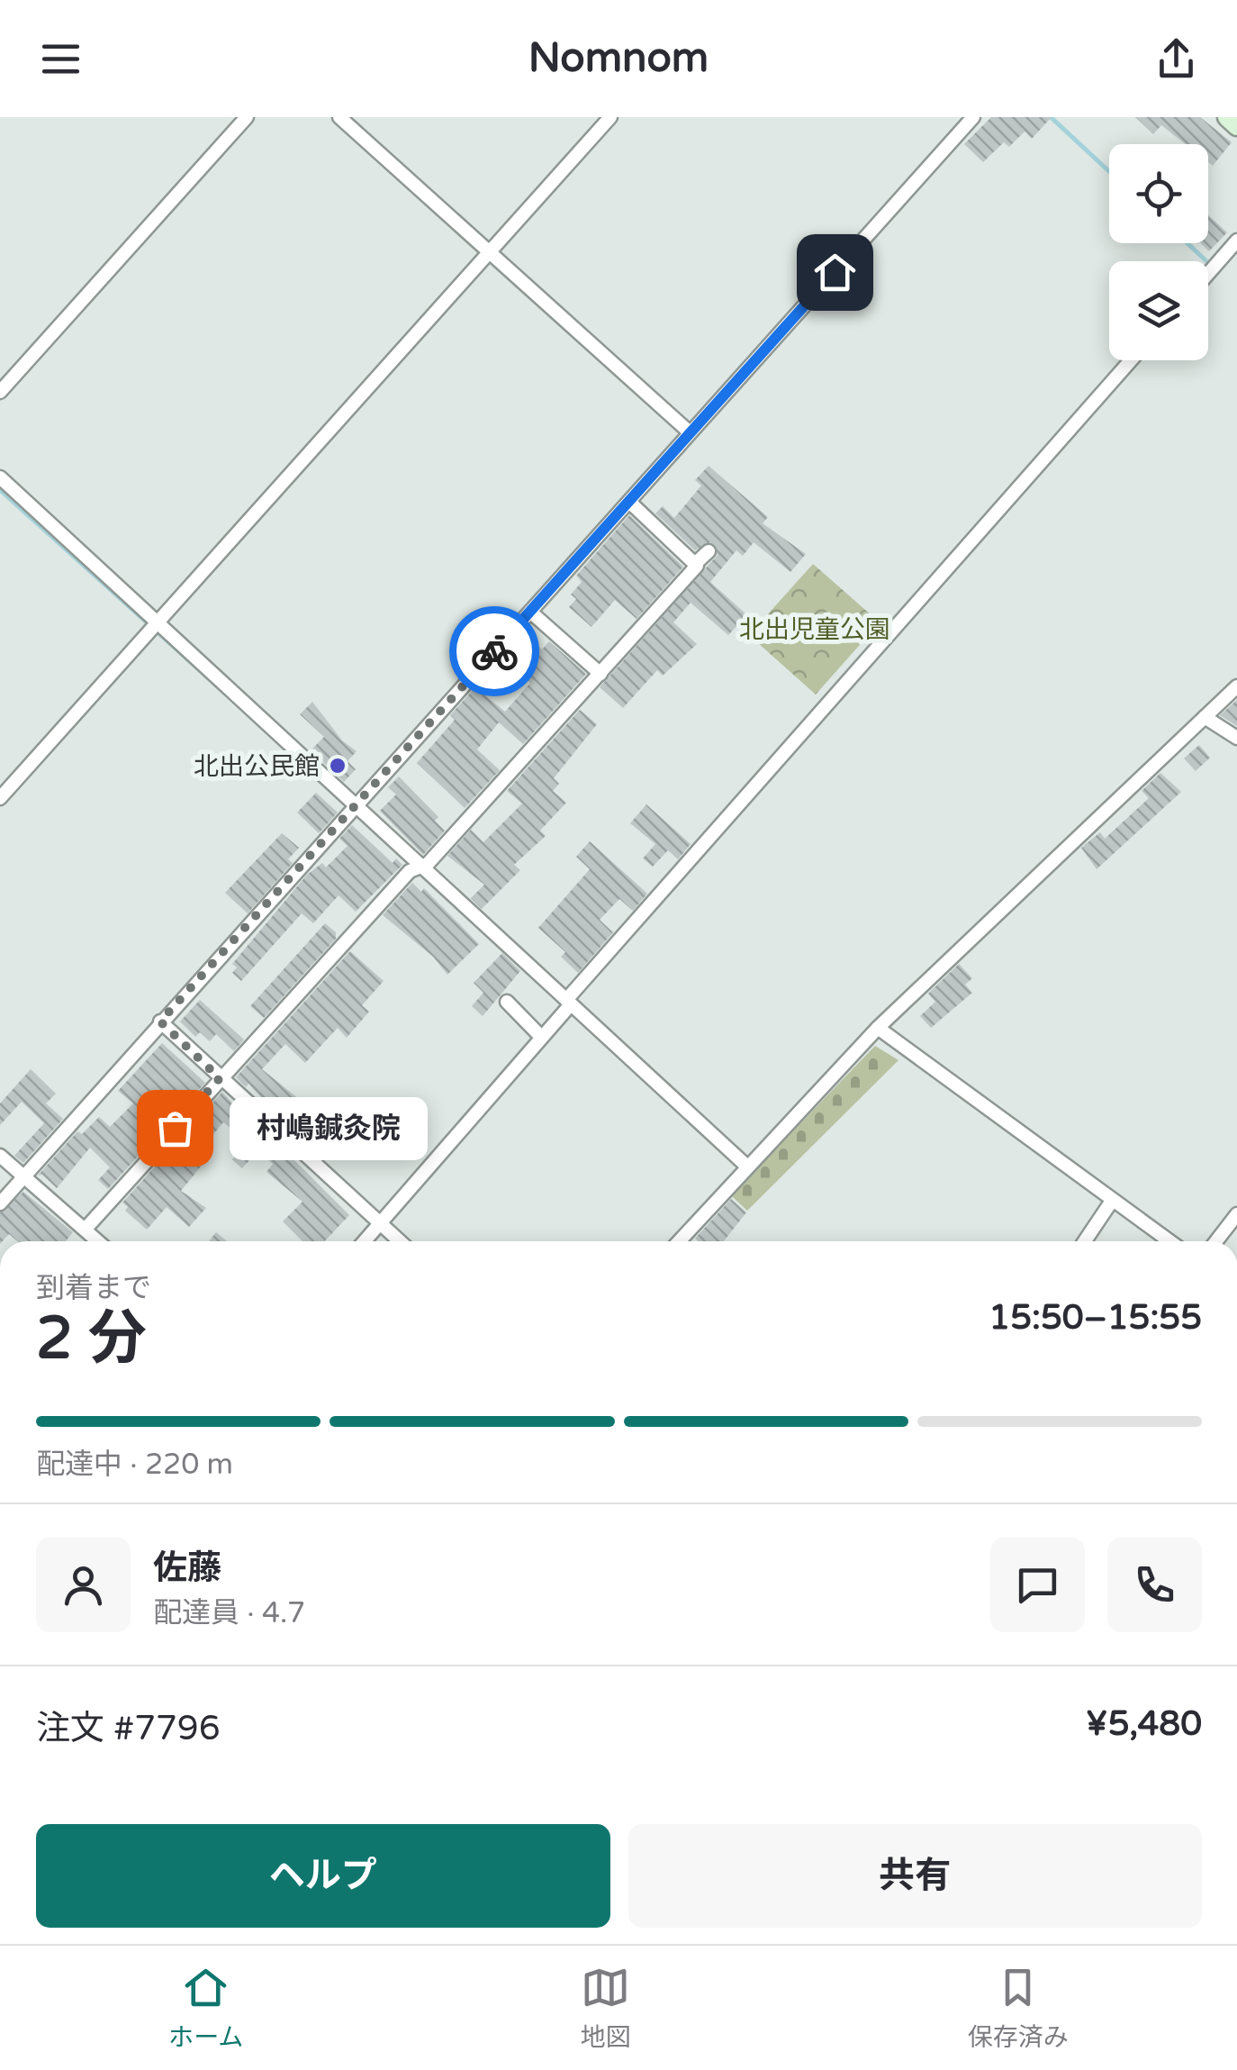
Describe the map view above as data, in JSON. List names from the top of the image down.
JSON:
{
  "parks": ["北出児童公園"],
  "places": ["北出公民館", "村嶋鍼灸院"],
  "page": {
    "header": "Nomnom",
    "bubble": "村嶋鍼灸院",
    "heading": ["2 分", "到着まで", "15:50–15:55"],
    "panel": [
      "佐藤",
      "配達員 · 4.7",
      "注文 #7796",
      "¥5,480"
    ],
    "bar": "配達中 · 220 m",
    "buttons": ["ヘルプ", "共有"],
    "tabs": ["ホーム", "地図", "保存済み"]
  }
}
